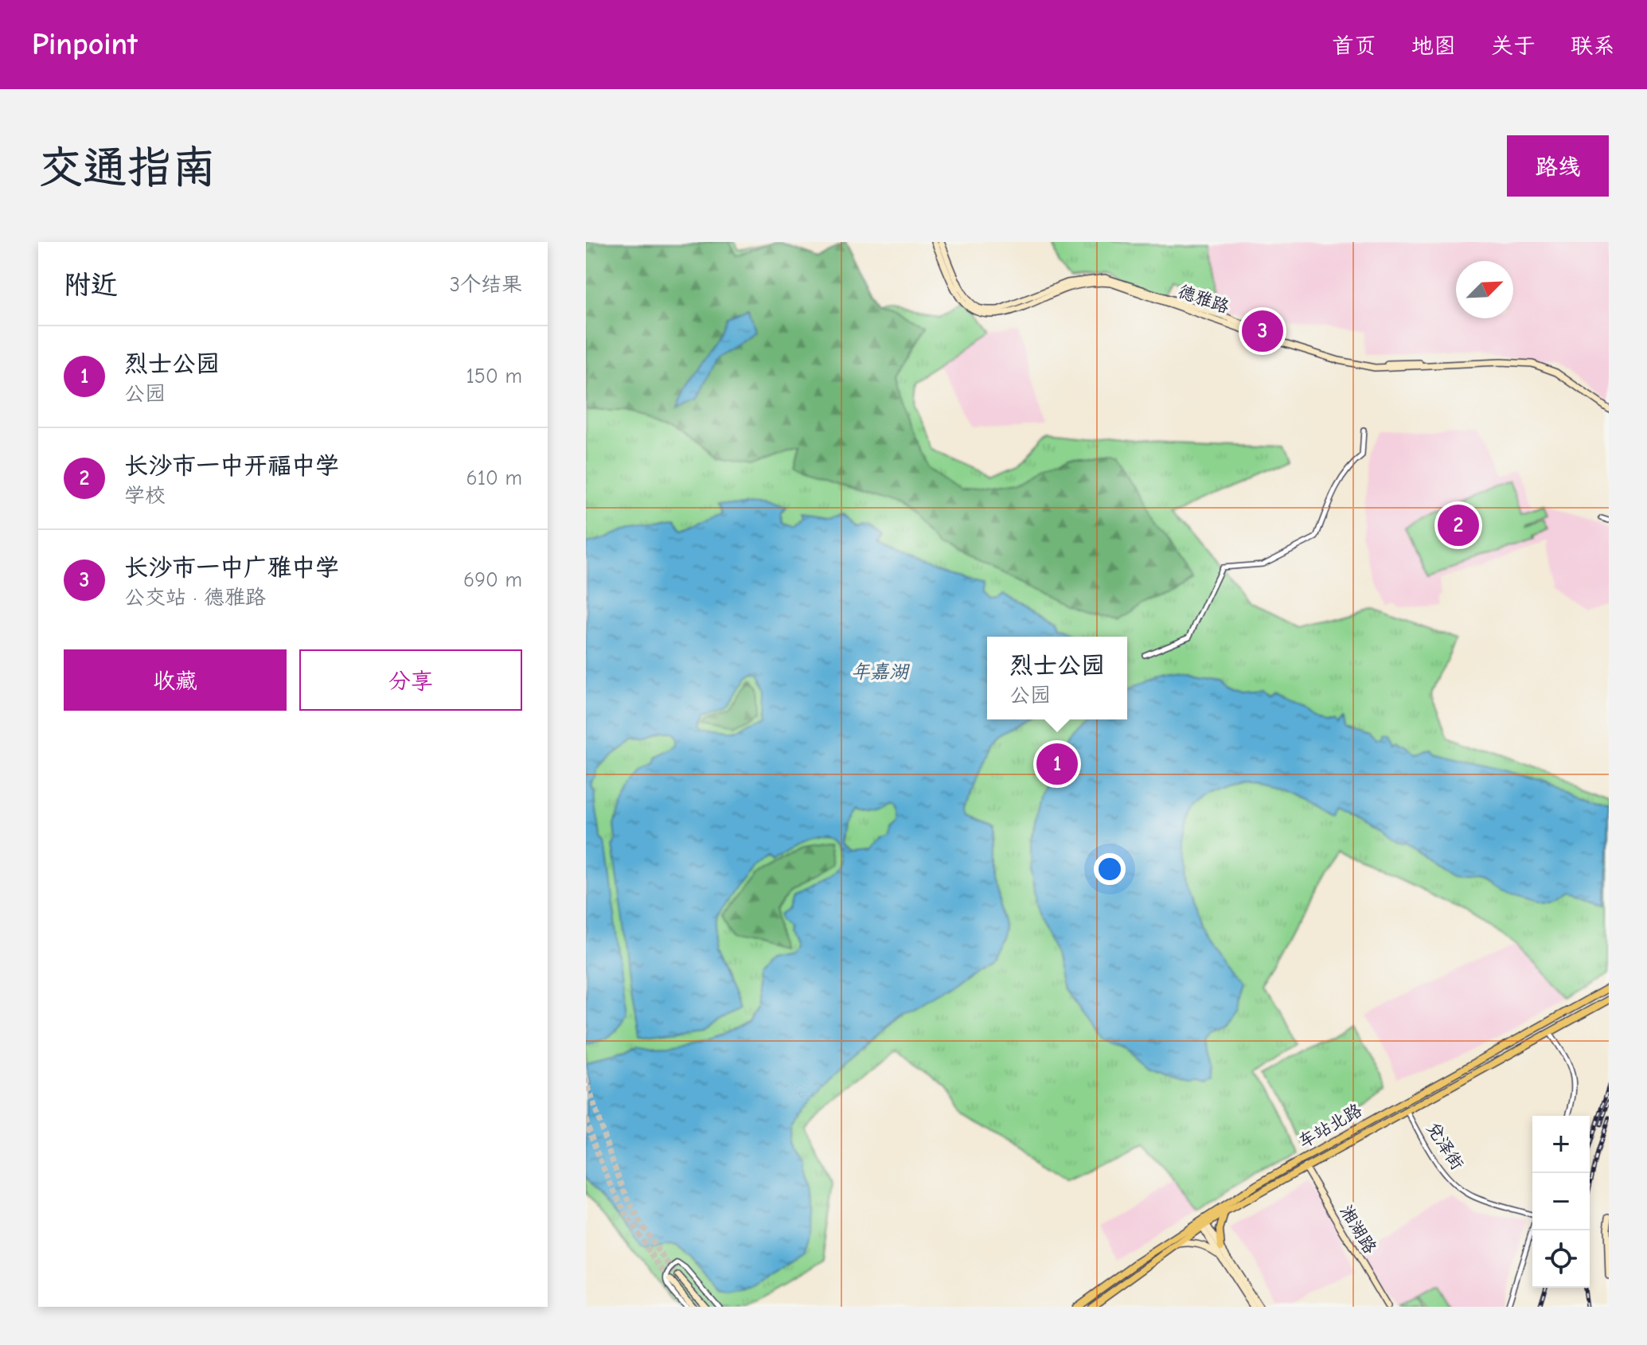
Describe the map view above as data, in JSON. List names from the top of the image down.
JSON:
{
  "streets": {
    "main road": ["车站北路"],
    "street": ["德雅路", "兑泽街", "湘湖路"]
  },
  "crossings": [
    ["车站北路", "兑泽街"],
    ["车站北路", "湘湖路"]
  ],
  "water": ["年嘉湖"],
  "north": "top right",
  "page": {
    "header": "Pinpoint",
    "nav": [
      "首页",
      "地图",
      "关于",
      "联系"
    ],
    "buttons": [
      "路线",
      ["收藏", "分享"]
    ],
    "title": "交通指南",
    "heading": ["附近", "3个结果"],
    "pins": ["3", "2", "1"],
    "list": [
      {
        "mark": "1",
        "name": "烈士公园",
        "note": "公园",
        "value": "150 m"
      },
      {
        "mark": "2",
        "name": "长沙市一中开福中学",
        "note": "学校",
        "value": "610 m"
      },
      {
        "mark": "3",
        "name": "长沙市一中广雅中学",
        "note": "公交站 · 德雅路",
        "value": "690 m"
      }
    ],
    "popup": ["烈士公园", "公园"],
    "map_buttons": ["+", "−"]
  }
}
